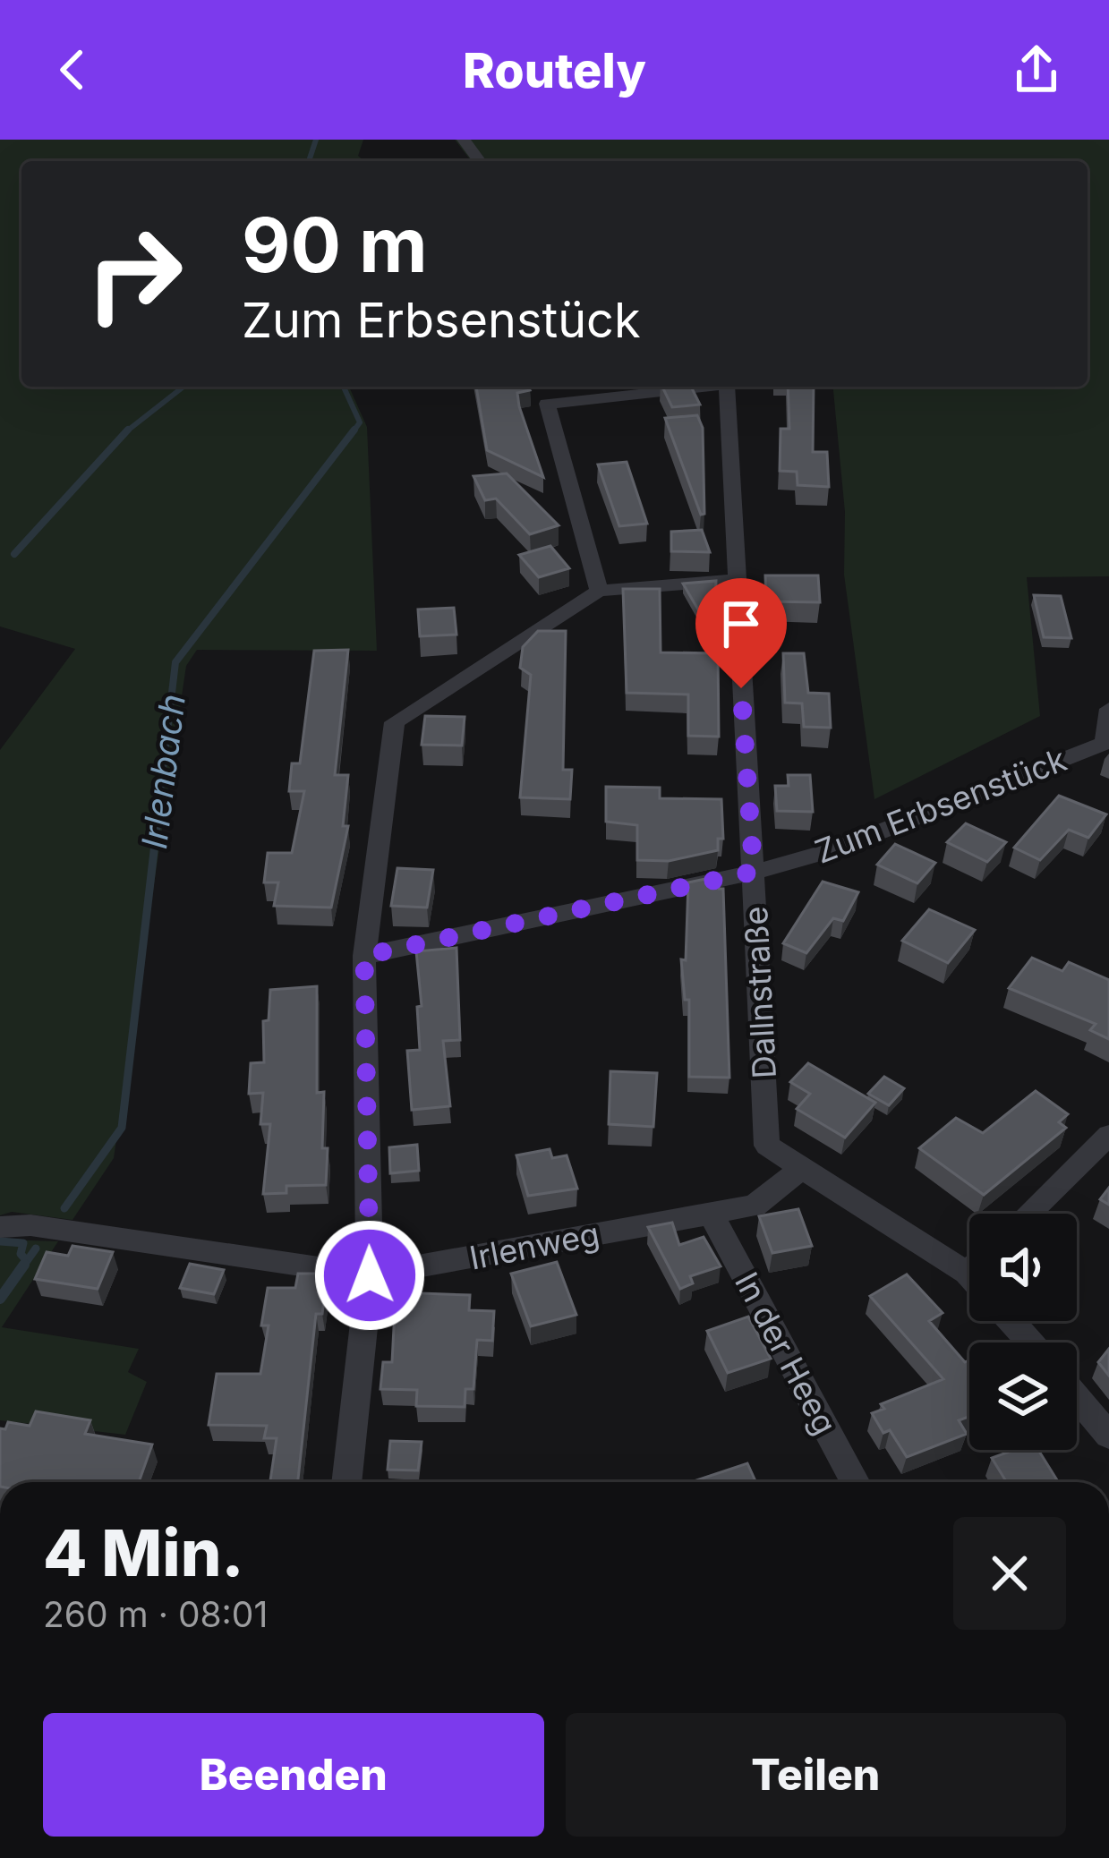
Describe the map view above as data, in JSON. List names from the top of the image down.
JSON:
{
  "streets": {
    "street": [
      "Zum Erbsenstück",
      "Dallnstraße",
      "Irlenweg",
      "In der Heeg"
    ]
  },
  "crossings": [
    ["Zum Erbsenstück", "Dallnstraße"],
    ["Dallnstraße", "Irlenweg"],
    ["Irlenweg", "In der Heeg"]
  ],
  "water": ["Irlenbach"],
  "page": {
    "header": "Routely",
    "turn": ["90 m", "Zum Erbsenstück"],
    "heading": ["4 Min.", "260 m · 08:01"],
    "buttons": ["Beenden", "Teilen"]
  }
}
